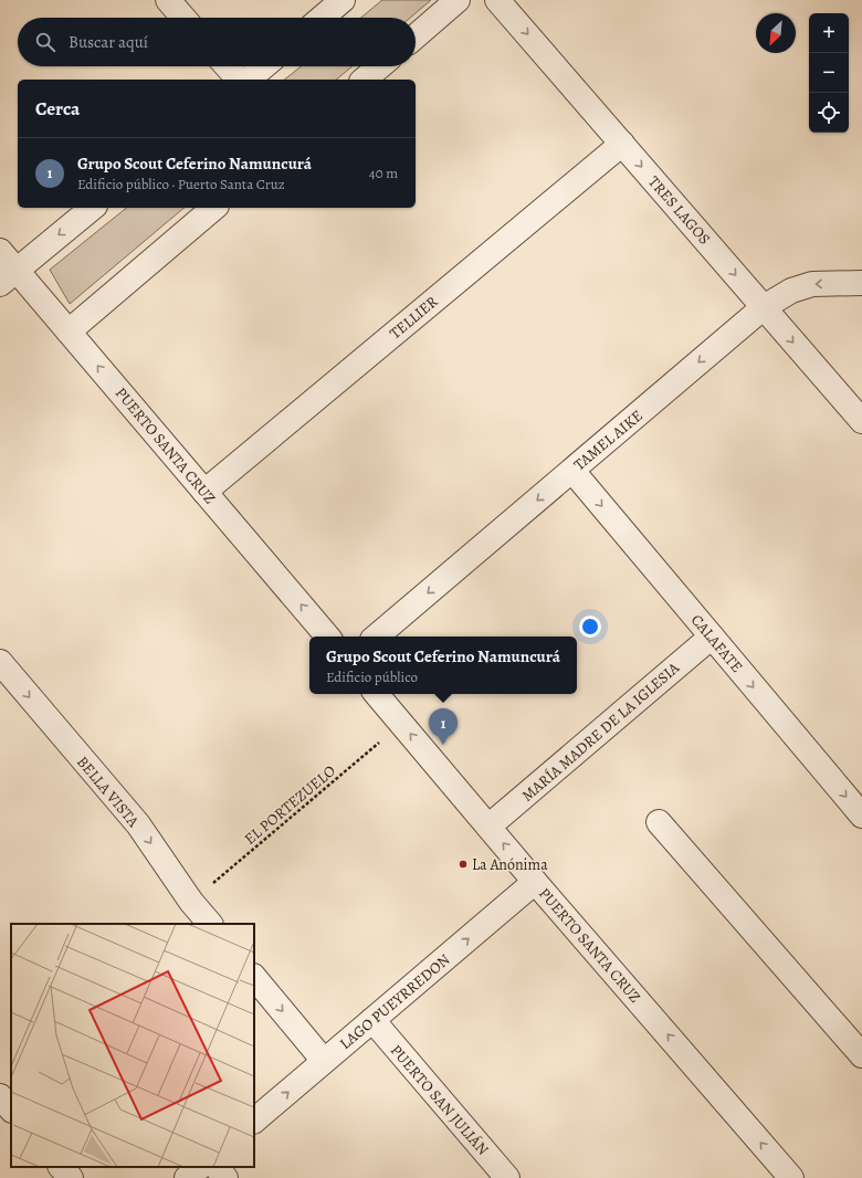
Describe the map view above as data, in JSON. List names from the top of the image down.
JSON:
{
  "streets": {
    "street": [
      "TRES LAGOS",
      "TELLIER",
      "TAMEL AIKE",
      "PUERTO SANTA CRUZ",
      "CALAFATE",
      "MARÍA MADRE DE LA IGLESIA",
      "BELLA VISTA",
      "LAGO PUEYRREDON",
      "PUERTO SAN JULIÁN"
    ],
    "path": ["EL PORTEZUELO"]
  },
  "crossings": [
    ["TRES LAGOS", "TELLIER"],
    ["TRES LAGOS", "TAMEL AIKE"],
    ["TELLIER", "PUERTO SANTA CRUZ"],
    ["TAMEL AIKE", "CALAFATE"],
    ["PUERTO SANTA CRUZ", "MARÍA MADRE DE LA IGLESIA"],
    ["PUERTO SANTA CRUZ", "EL PORTEZUELO"],
    ["PUERTO SANTA CRUZ", "LAGO PUEYRREDON"],
    ["CALAFATE", "MARÍA MADRE DE LA IGLESIA"],
    ["BELLA VISTA", "EL PORTEZUELO"],
    ["LAGO PUEYRREDON", "PUERTO SAN JULIÁN"]
  ],
  "one_way": [
    "TRES LAGOS",
    "TAMEL AIKE",
    "CALAFATE",
    "BELLA VISTA",
    "LAGO PUEYRREDON"
  ],
  "places": ["La Anónima"],
  "north": "bottom left",
  "page": {
    "map_buttons": ["+", "−"],
    "search": "Buscar aquí",
    "heading": "Cerca",
    "list": [
      {
        "mark": "1",
        "name": "Grupo Scout Ceferino Namuncurá",
        "note": "Edificio público · Puerto Santa Cruz",
        "value": "40 m"
      }
    ],
    "popup": ["Grupo Scout Ceferino Namuncurá", "Edificio público"],
    "pins": "1"
  }
}
